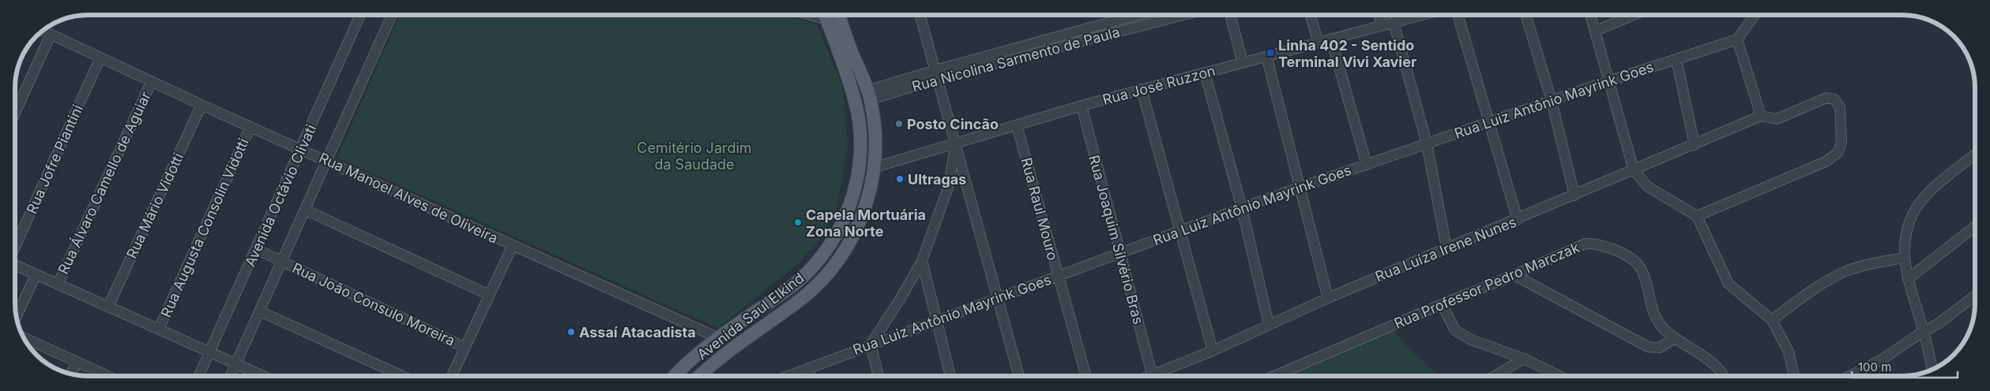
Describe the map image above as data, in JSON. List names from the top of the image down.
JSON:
{
  "streets": {
    "main road": ["Avenida Saul Elkind"],
    "street": [
      "Rua Nicolina Sarmento de Paula",
      "Rua José Ruzzon",
      "Rua Luiz Antônio Mayrink Goes",
      "Rua Jofre Piantini",
      "Rua Álvaro Camello de Aguiar",
      "Avenida Octávio Clivati",
      "Rua Manoel Alves de Oliveira",
      "Rua Mário Vidotti",
      "Rua Raul Mouro",
      "Rua Augusta Consolin Vidotti",
      "Rua Joaquim Silvério Bras",
      "Rua Luíza Irene Nunes",
      "Rua Professor Pedro Marczak",
      "Rua João Consulo Moreira"
    ]
  },
  "crossings": [
    ["Rua Nicolina Sarmento de Paula", "Avenida Saul Elkind"],
    ["Rua José Ruzzon", "Rua Raul Mouro"],
    ["Rua José Ruzzon", "Rua Joaquim Silvério Bras"],
    ["Rua José Ruzzon", "Avenida Saul Elkind"],
    ["Rua Luiz Antônio Mayrink Goes", "Rua Raul Mouro"],
    ["Rua Luiz Antônio Mayrink Goes", "Rua Joaquim Silvério Bras"],
    ["Rua Jofre Piantini", "Rua Manoel Alves de Oliveira"],
    ["Rua Álvaro Camello de Aguiar", "Rua Manoel Alves de Oliveira"],
    ["Avenida Octávio Clivati", "Rua Manoel Alves de Oliveira"],
    ["Avenida Octávio Clivati", "Rua João Consulo Moreira"],
    ["Rua Manoel Alves de Oliveira", "Rua Mário Vidotti"],
    ["Rua Manoel Alves de Oliveira", "Rua Augusta Consolin Vidotti"],
    ["Rua Manoel Alves de Oliveira", "Avenida Saul Elkind"],
    ["Rua Joaquim Silvério Bras", "Rua Luíza Irene Nunes"]
  ],
  "parks": ["Cemitério Jardim da Saudade"],
  "places": {
    "transit": ["Linha 402 - Sentido Terminal Vivi Xavier"],
    "other": [
      "Posto Cincão",
      "Ultragas",
      "Capela Mortuária Zona Norte",
      "Assaí Atacadista"
    ]
  },
  "scale_bar": "100 m"
}
